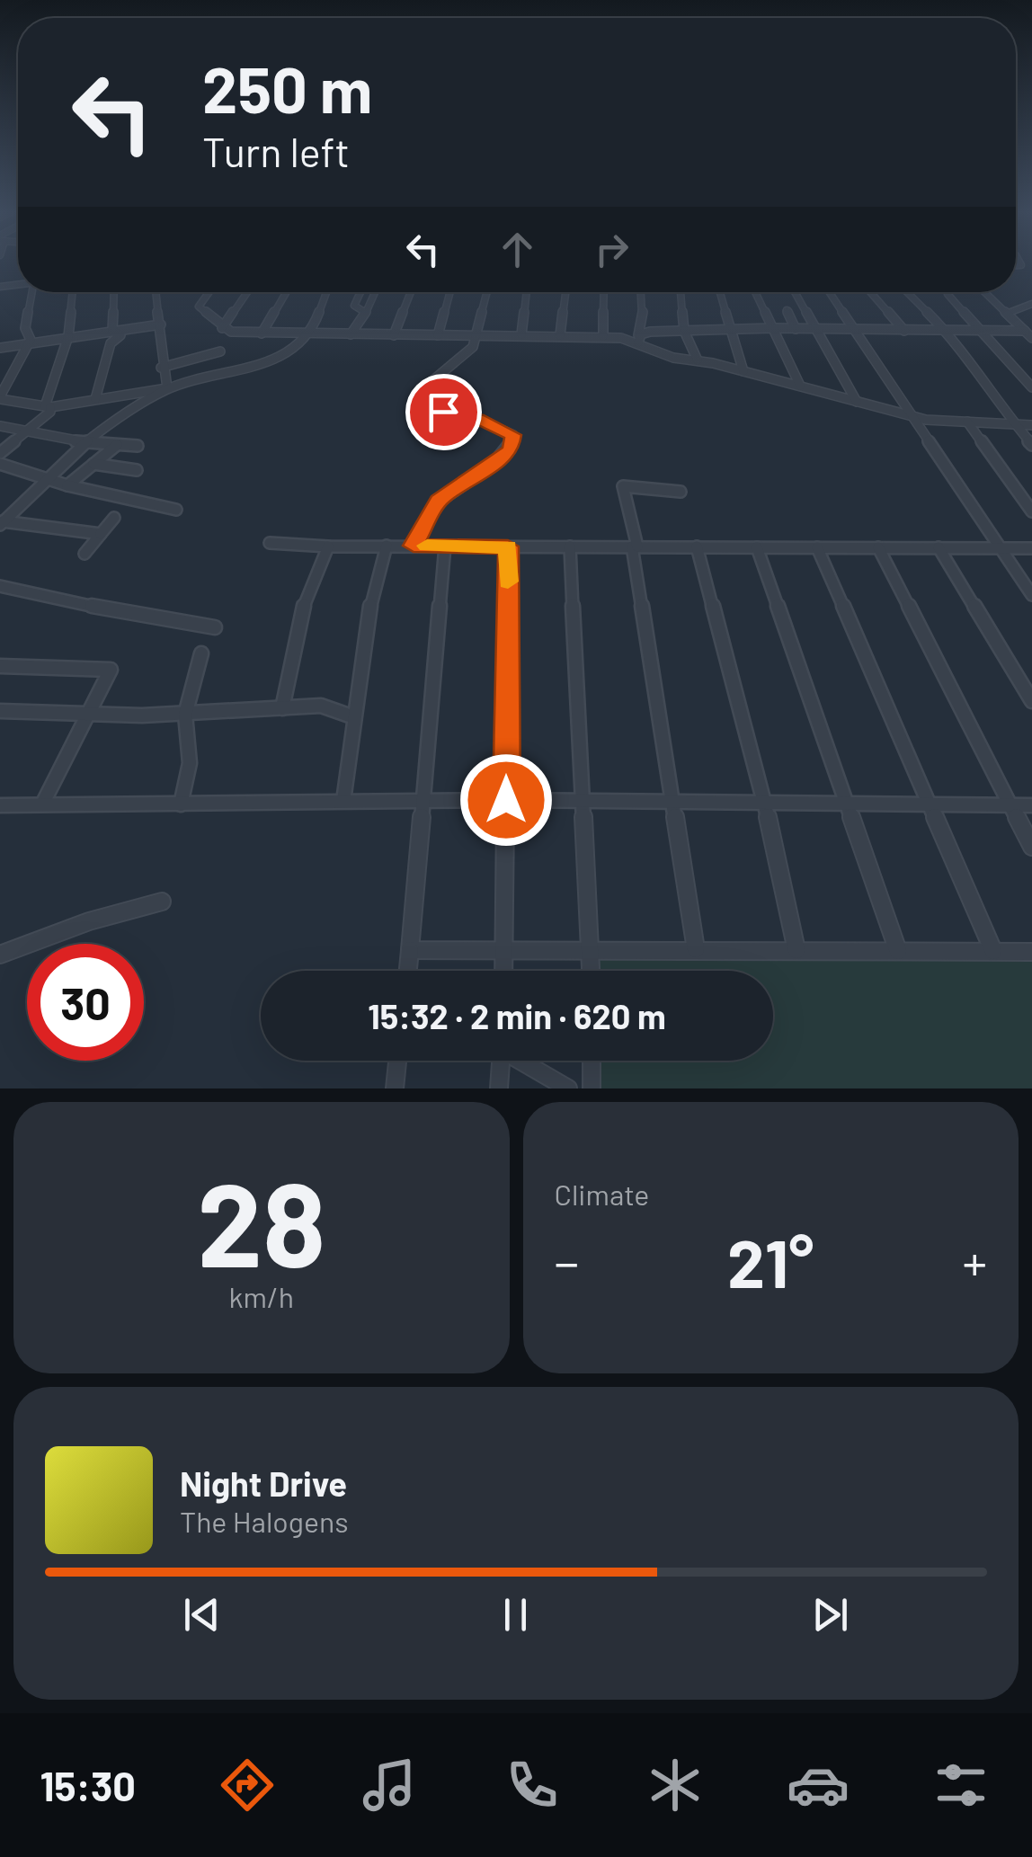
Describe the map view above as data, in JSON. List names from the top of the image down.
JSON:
{
  "page": {
    "turn": ["250 m", "Turn left"],
    "limit": "30",
    "trip": "15:32 · 2 min · 620 m",
    "tile": [
      ["28", "km/h"],
      "Climate"
    ],
    "heat": ["−", "21°", "+"],
    "song": ["Night Drive", "The Halogens"],
    "tabs": "15:30"
  }
}
